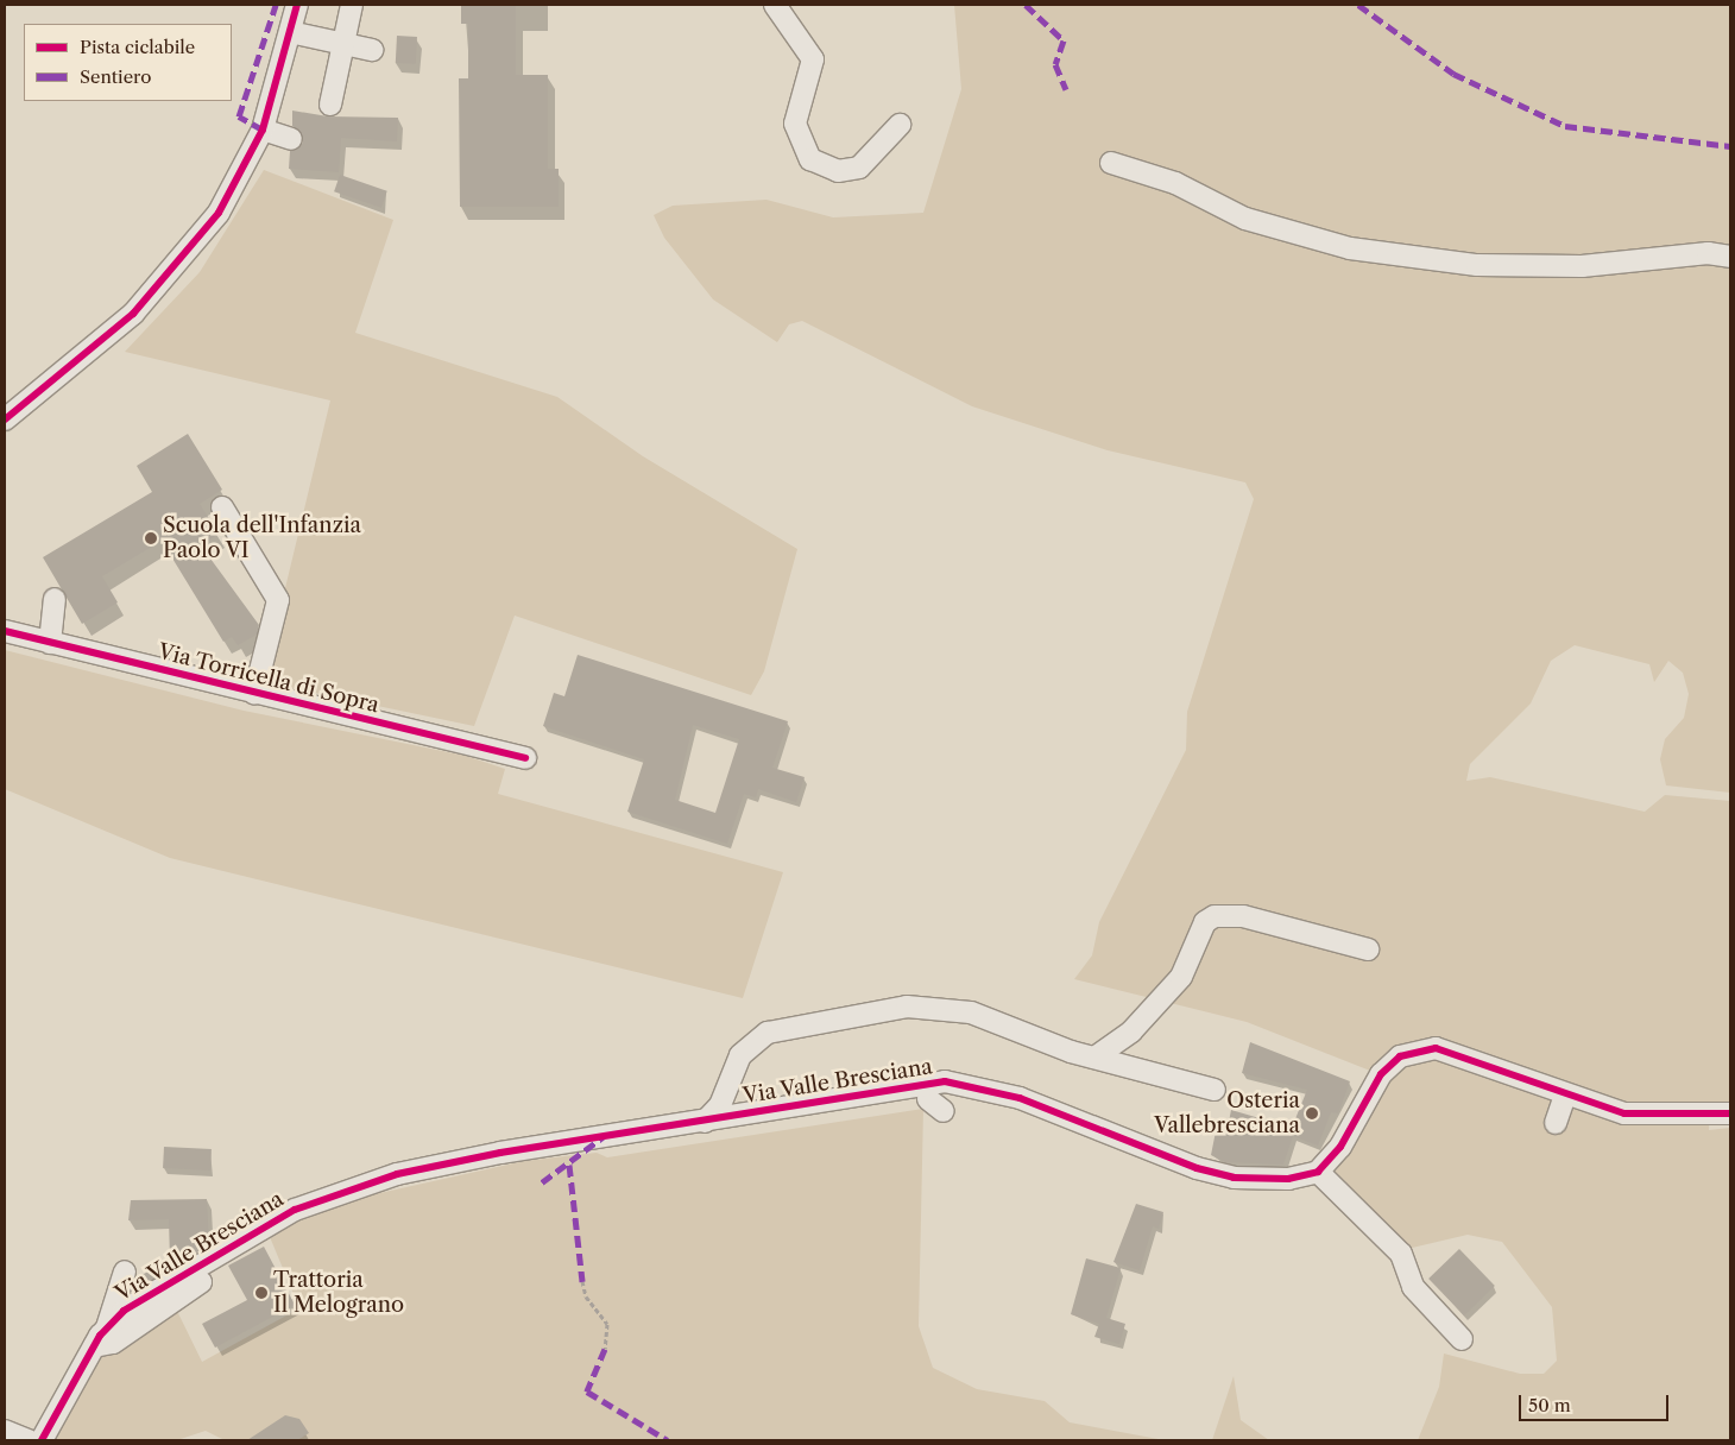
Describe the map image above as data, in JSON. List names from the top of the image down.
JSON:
{
  "streets": {
    "street": ["Via Torricella di Sopra", "Via Valle Bresciana"]
  },
  "places": ["Scuola dell'Infanzia Paolo VI", "Osteria Vallebresciana", "Trattoria Il Melograno"],
  "legend": ["Pista ciclabile", "Sentiero"],
  "scale_bar": "50 m"
}
